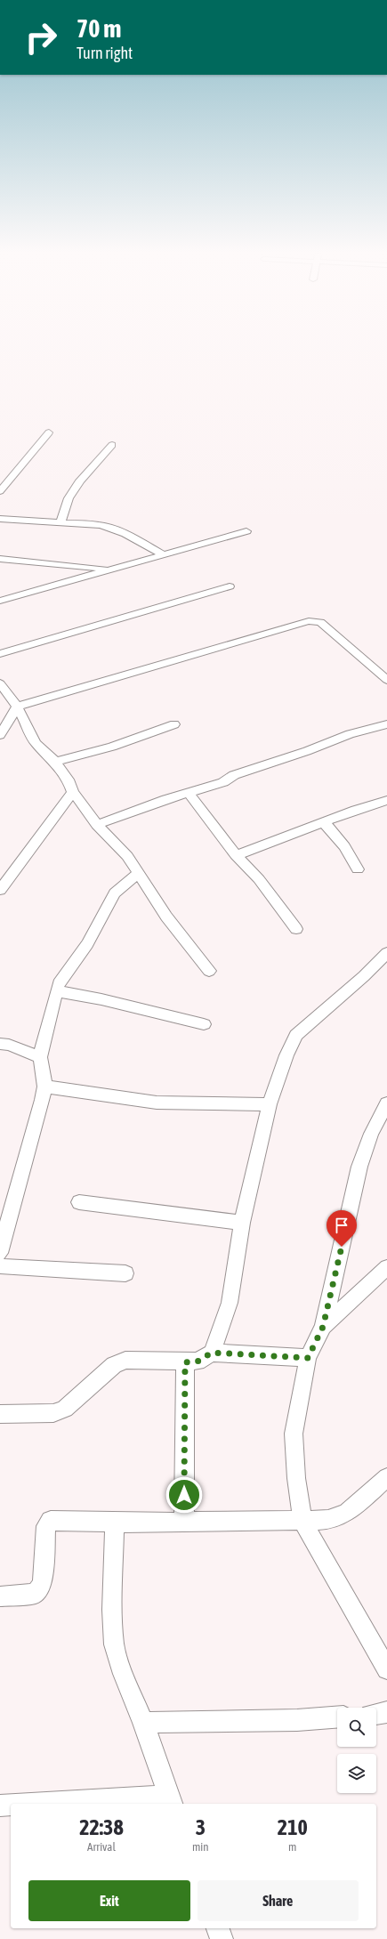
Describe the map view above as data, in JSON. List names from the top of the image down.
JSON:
{
  "page": {
    "turn": ["70 m", "Turn right"],
    "eta": [
      "22:38",
      "Arrival",
      "3",
      "min",
      "210",
      "m"
    ],
    "buttons": ["Exit", "Share"]
  }
}
